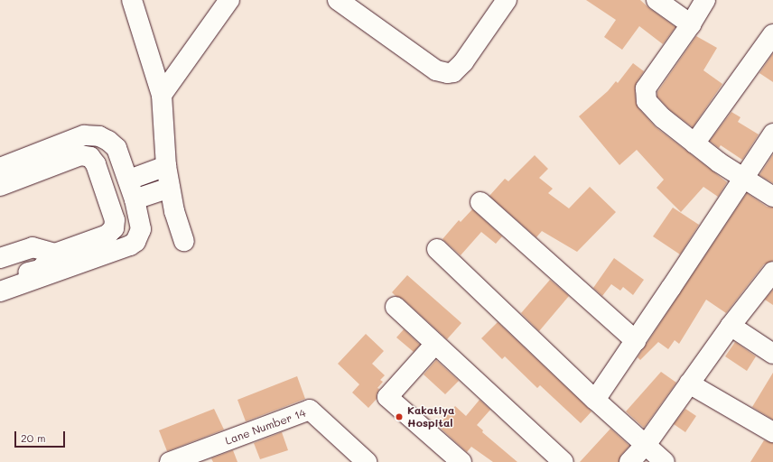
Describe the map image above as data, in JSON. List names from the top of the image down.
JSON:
{
  "streets": {
    "street": ["Lane Number 14"]
  },
  "places": ["Kakatiya Hospital"],
  "scale_bar": "20 m"
}
